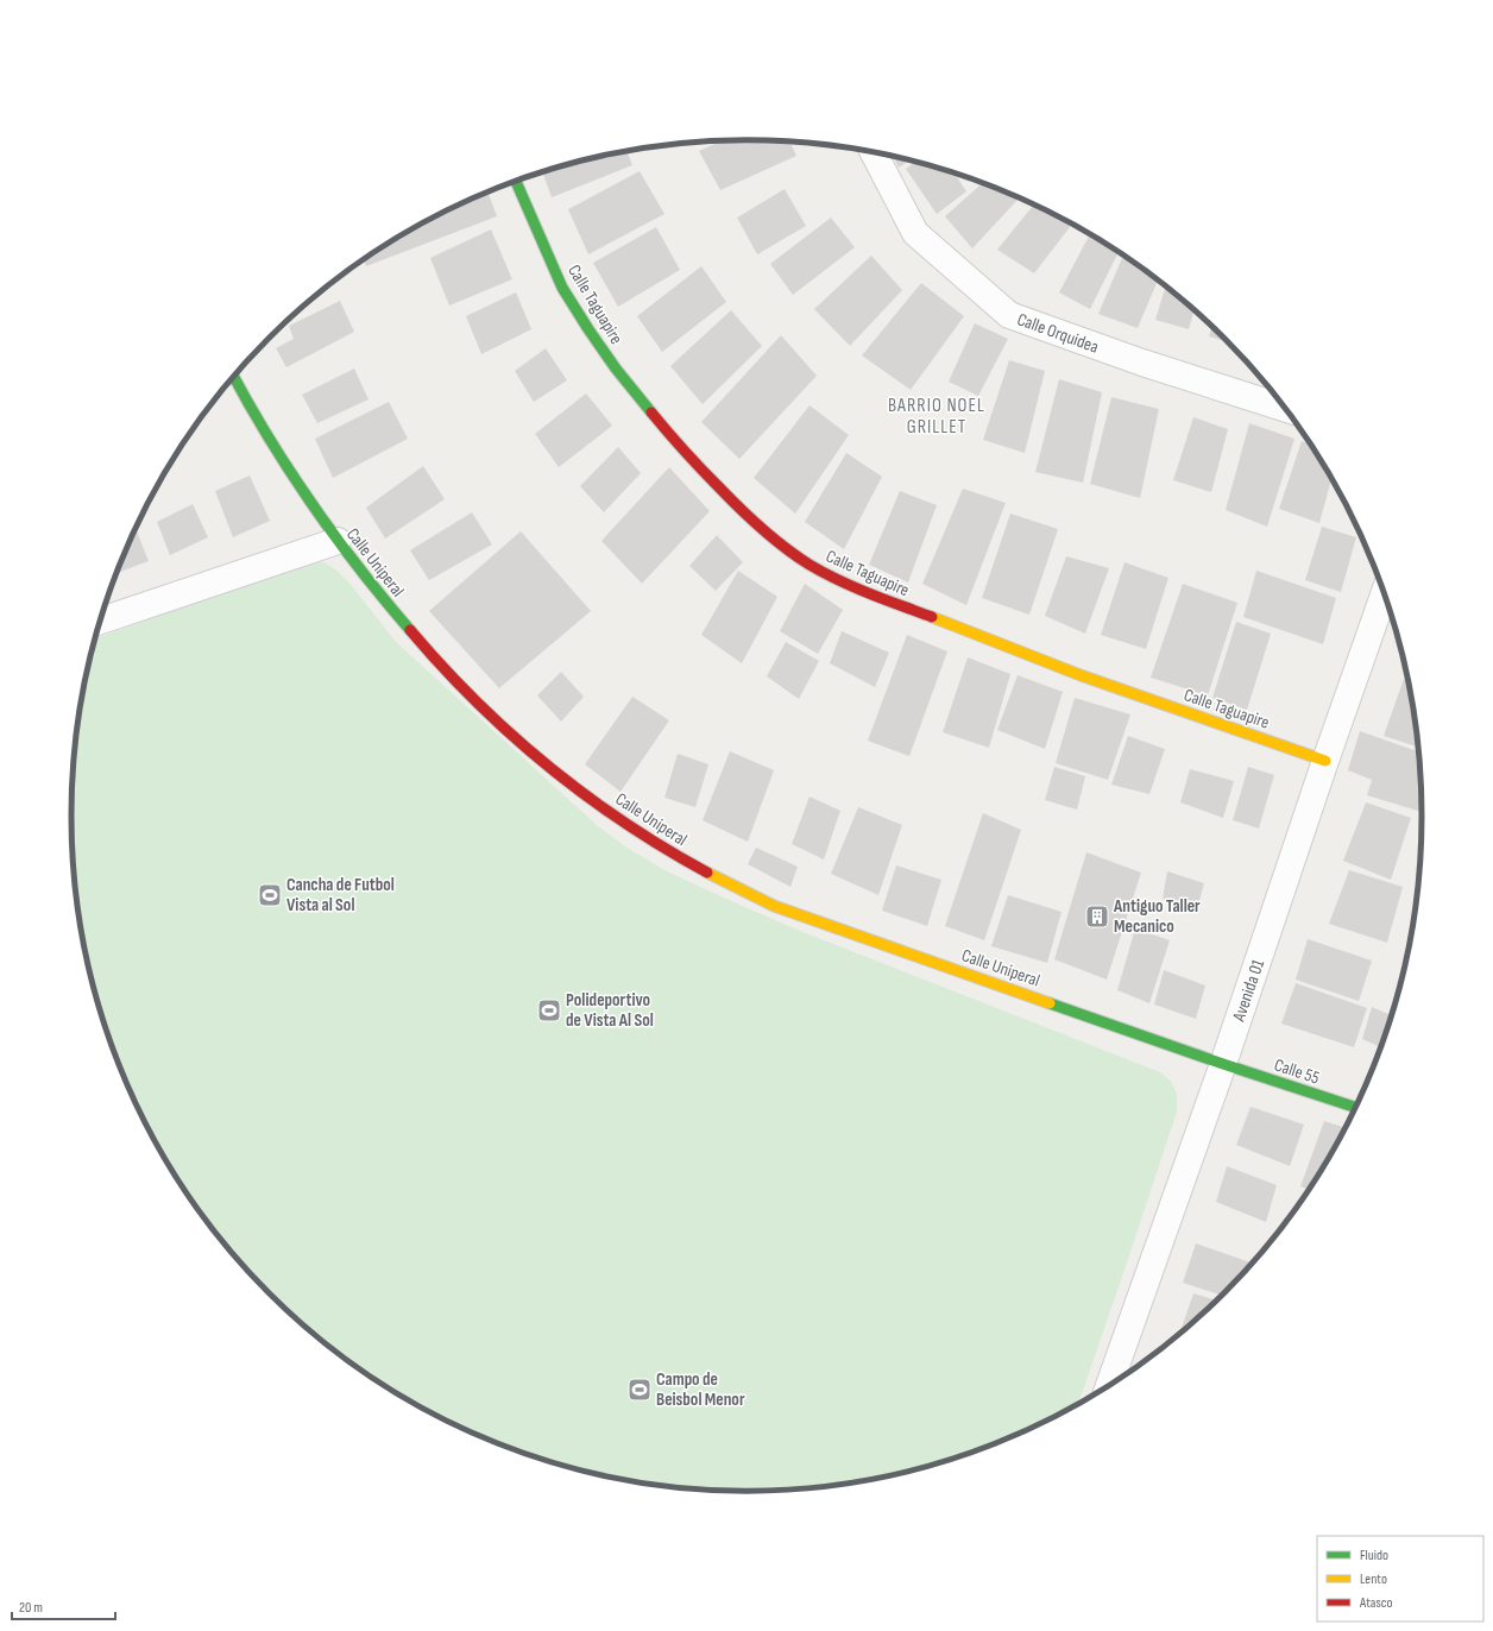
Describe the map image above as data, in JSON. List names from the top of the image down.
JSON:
{
  "streets": {
    "street": [
      "Calle Taguapire",
      "Calle Orquidea",
      "Calle Uniperal",
      "Avenida 01",
      "Calle 55"
    ]
  },
  "crossings": [
    ["Calle Taguapire", "Avenida 01"],
    ["Calle Uniperal", "Avenida 01"],
    ["Calle Uniperal", "Calle 55"],
    ["Avenida 01", "Calle 55"]
  ],
  "districts": ["BARRIO NOEL GRILLET"],
  "places": {
    "sports": ["Cancha de Futbol Vista al Sol", "Polideportivo de Vista Al Sol", "Campo de Beisbol Menor"],
    "building": ["Antiguo Taller Mecanico"]
  },
  "legend": ["Fluido", "Lento", "Atasco"],
  "scale_bar": "20 m"
}
